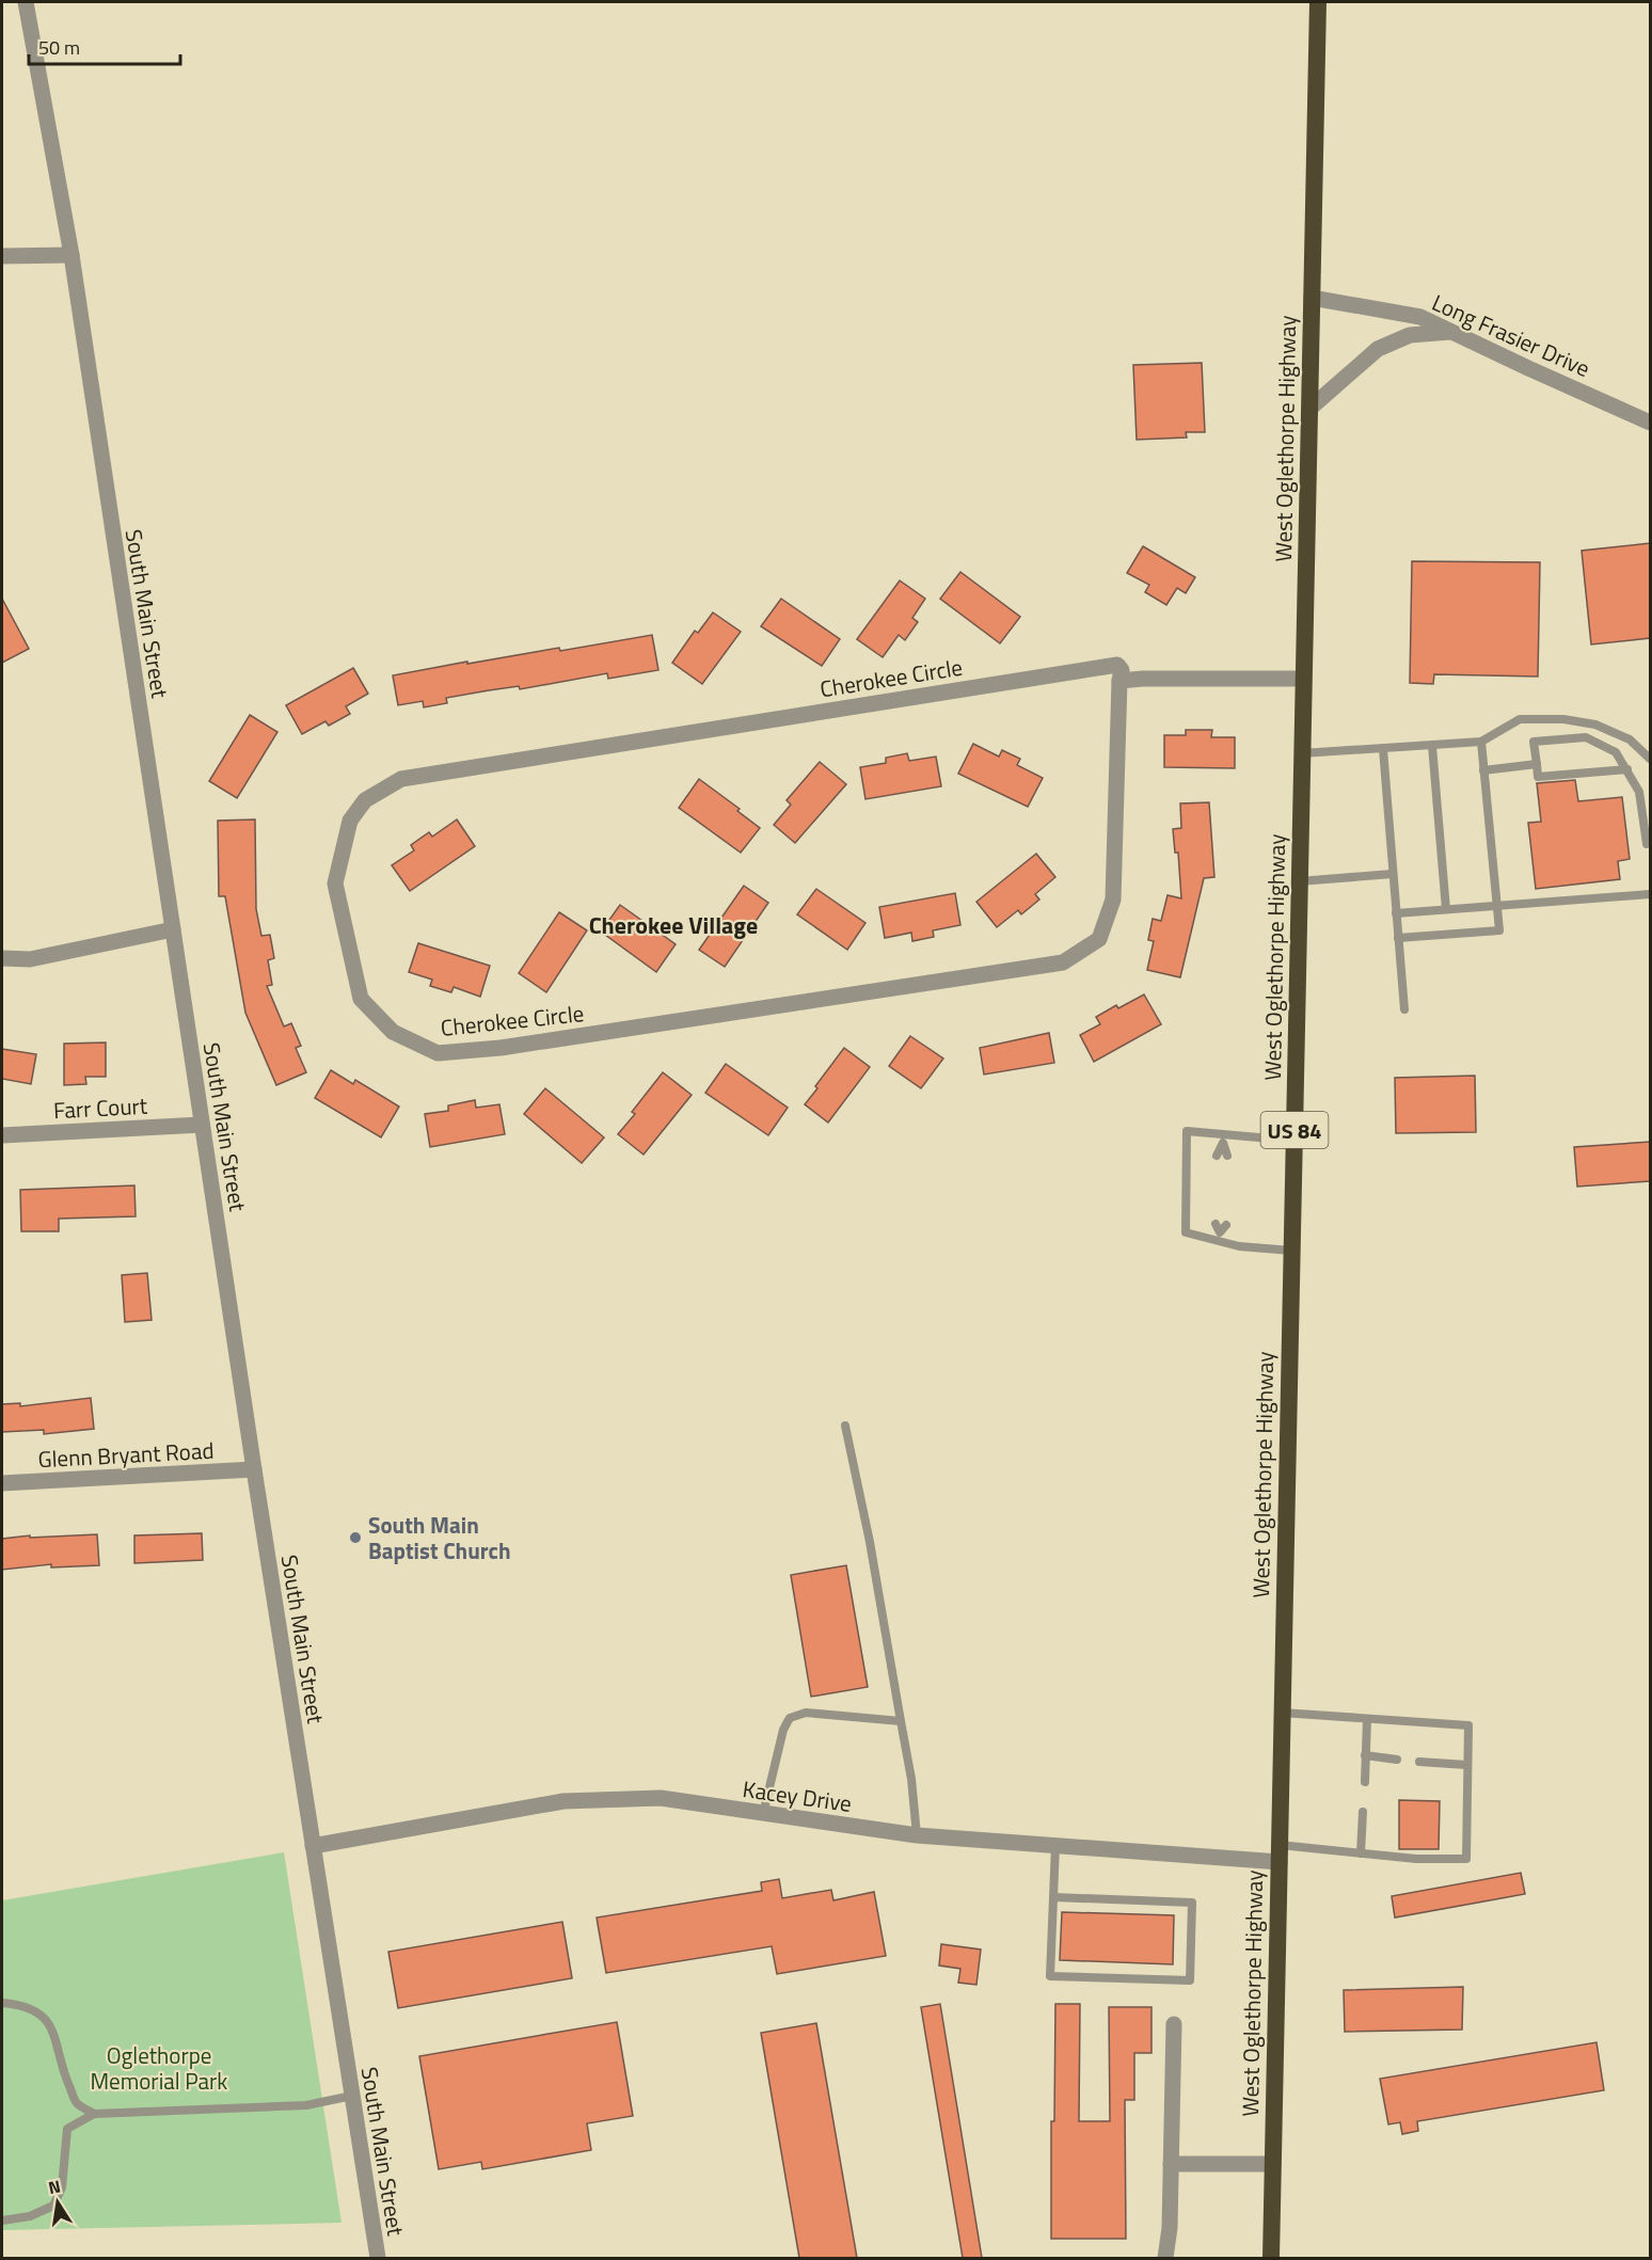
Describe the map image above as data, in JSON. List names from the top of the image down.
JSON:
{
  "streets": {
    "highway": ["West Oglethorpe Highway", "US 84"],
    "street": [
      "Long Frasier Drive",
      "South Main Street",
      "Cherokee Circle",
      "Farr Court",
      "Glenn Bryant Road",
      "Kacey Drive"
    ]
  },
  "crossings": [
    ["Long Frasier Drive", "West Oglethorpe Highway"],
    ["West Oglethorpe Highway", "Kacey Drive"],
    ["South Main Street", "Farr Court"],
    ["South Main Street", "Glenn Bryant Road"],
    ["South Main Street", "Kacey Drive"]
  ],
  "districts": ["Cherokee Village"],
  "parks": ["Oglethorpe Memorial Park"],
  "places": ["South Main Baptist Church"],
  "scale_bar": "50 m",
  "north": "top"
}
